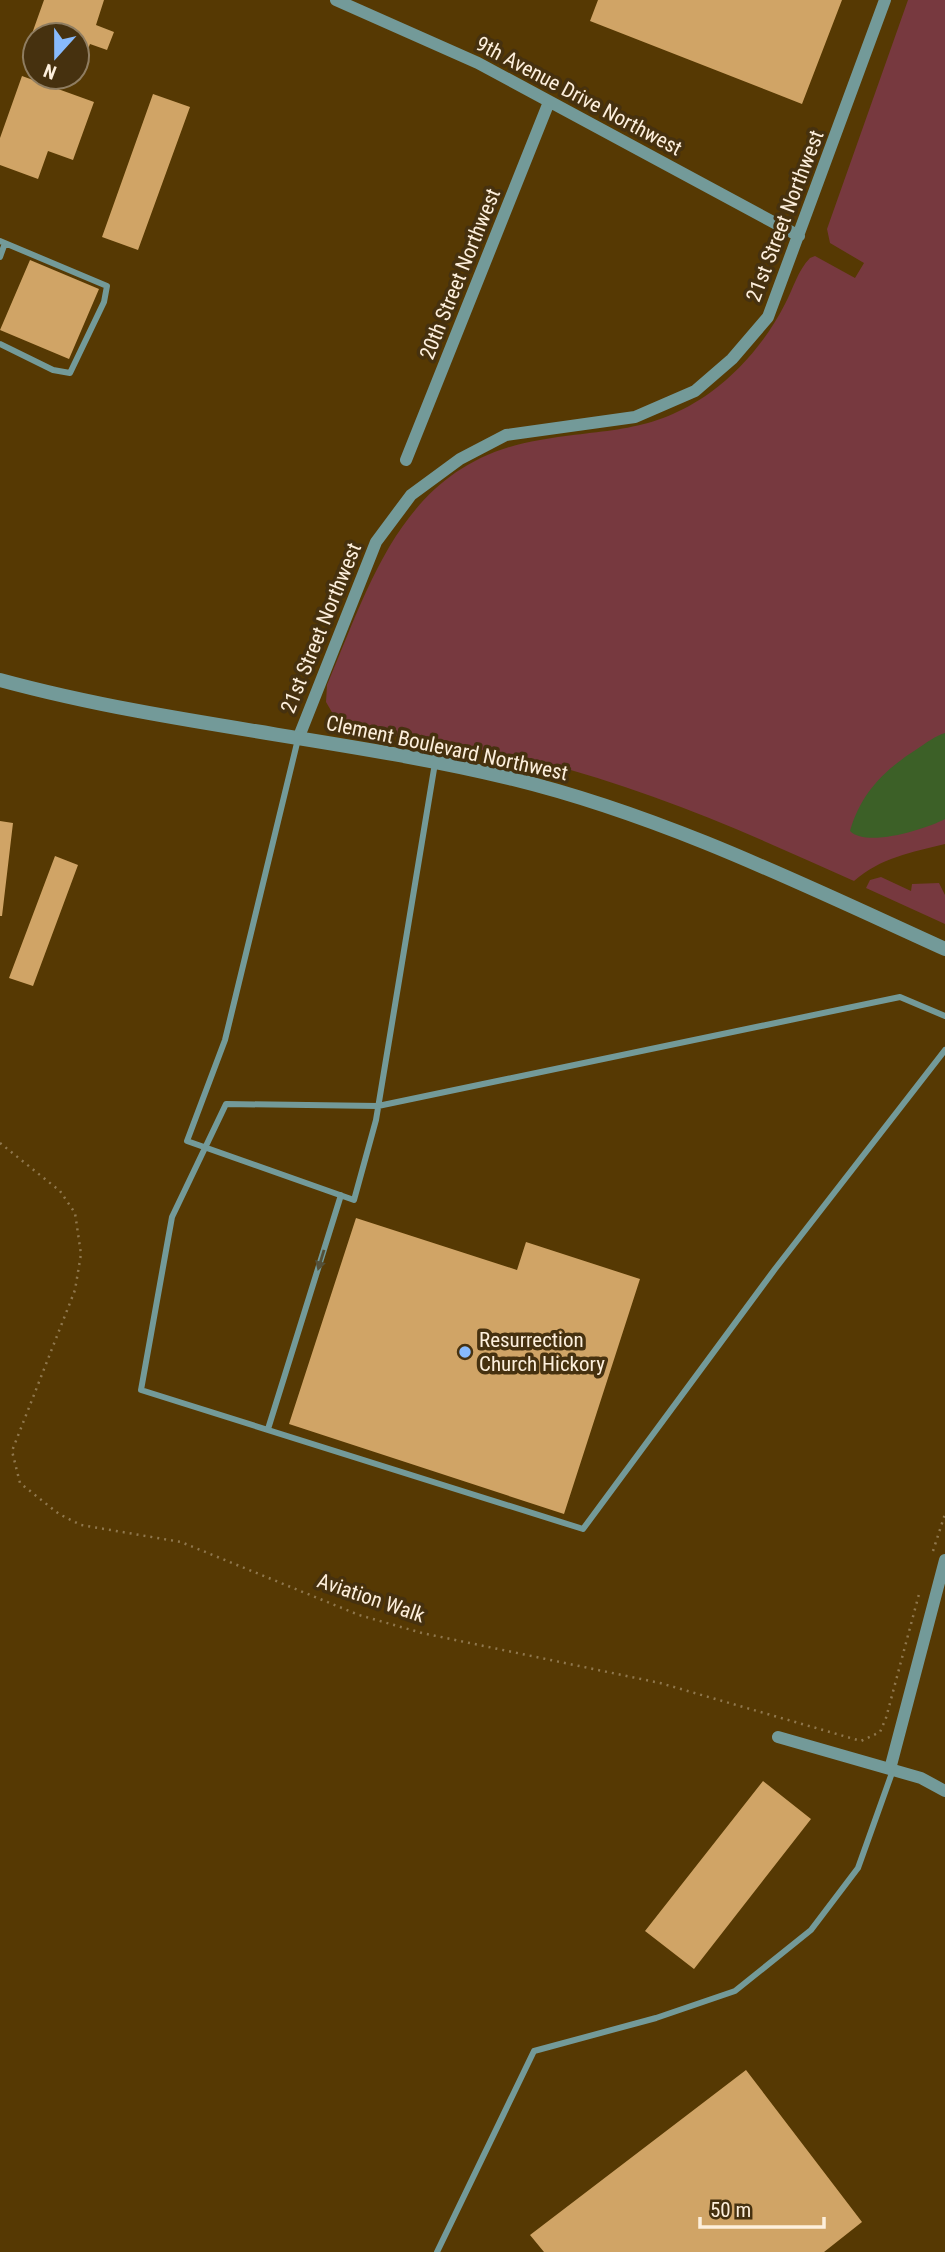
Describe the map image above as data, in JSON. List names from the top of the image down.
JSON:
{
  "streets": {
    "street": [
      "9th Avenue Drive Northwest",
      "21st Street Northwest",
      "20th Street Northwest",
      "Clement Boulevard Northwest"
    ],
    "path": ["Aviation Walk"]
  },
  "crossings": [
    ["9th Avenue Drive Northwest", "21st Street Northwest"],
    ["9th Avenue Drive Northwest", "20th Street Northwest"],
    ["21st Street Northwest", "Clement Boulevard Northwest"]
  ],
  "places": ["Resurrection Church Hickory"],
  "scale_bar": "50 m",
  "north": "bottom"
}
